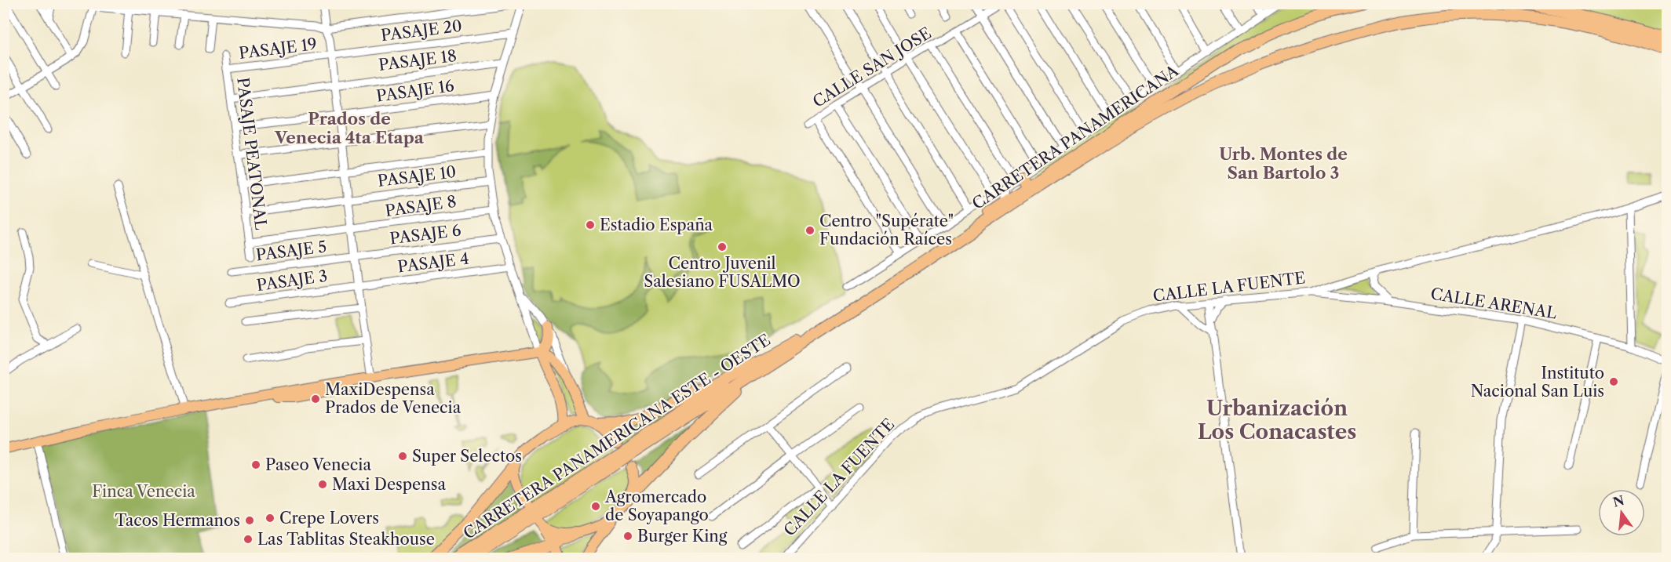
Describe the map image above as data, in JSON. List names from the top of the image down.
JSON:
{
  "streets": {
    "highway": ["CARRETERA PANAMERICANA", "CARRETERA PANAMERICANA ESTE - OESTE"],
    "street": [
      "PASAJE 20",
      "PASAJE 19",
      "PASAJE 18",
      "CALLE SAN JOSE",
      "PASAJE 16",
      "PASAJE PEATONAL",
      "PASAJE 10",
      "PASAJE 8",
      "PASAJE 6",
      "PASAJE 5",
      "PASAJE 4",
      "PASAJE 3",
      "CALLE LA FUENTE",
      "CALLE ARENAL"
    ]
  },
  "crossings": [
    ["PASAJE 20", "PASAJE 19"],
    ["PASAJE 19", "PASAJE PEATONAL"],
    ["PASAJE 18", "PASAJE PEATONAL"],
    ["PASAJE 16", "PASAJE PEATONAL"],
    ["CARRETERA PANAMERICANA", "CARRETERA PANAMERICANA ESTE - OESTE"],
    ["PASAJE PEATONAL", "PASAJE 10"],
    ["PASAJE PEATONAL", "PASAJE 8"],
    ["PASAJE 6", "PASAJE 5"],
    ["PASAJE 4", "PASAJE 3"],
    ["CALLE LA FUENTE", "CALLE ARENAL"]
  ],
  "districts": ["Prados de Venecia 4ta Etapa", "Urb. Montes de San Bartolo 3", "Urbanización Los Conacastes"],
  "parks": ["Finca Venecia"],
  "places": [
    "Estadio España",
    "Centro \"Supérate\" Fundación Raíces",
    "Centro Juvenil Salesiano FUSALMO",
    "Instituto Nacional San Luis",
    "MaxiDespensa Prados de Venecia",
    "Super Selectos",
    "Paseo Venecia",
    "Maxi Despensa",
    "Agromercado de Soyapango",
    "Crepe Lovers",
    "Tacos Hermanos",
    "Burger King",
    "Las Tablitas Steakhouse"
  ],
  "north": "top"
}
